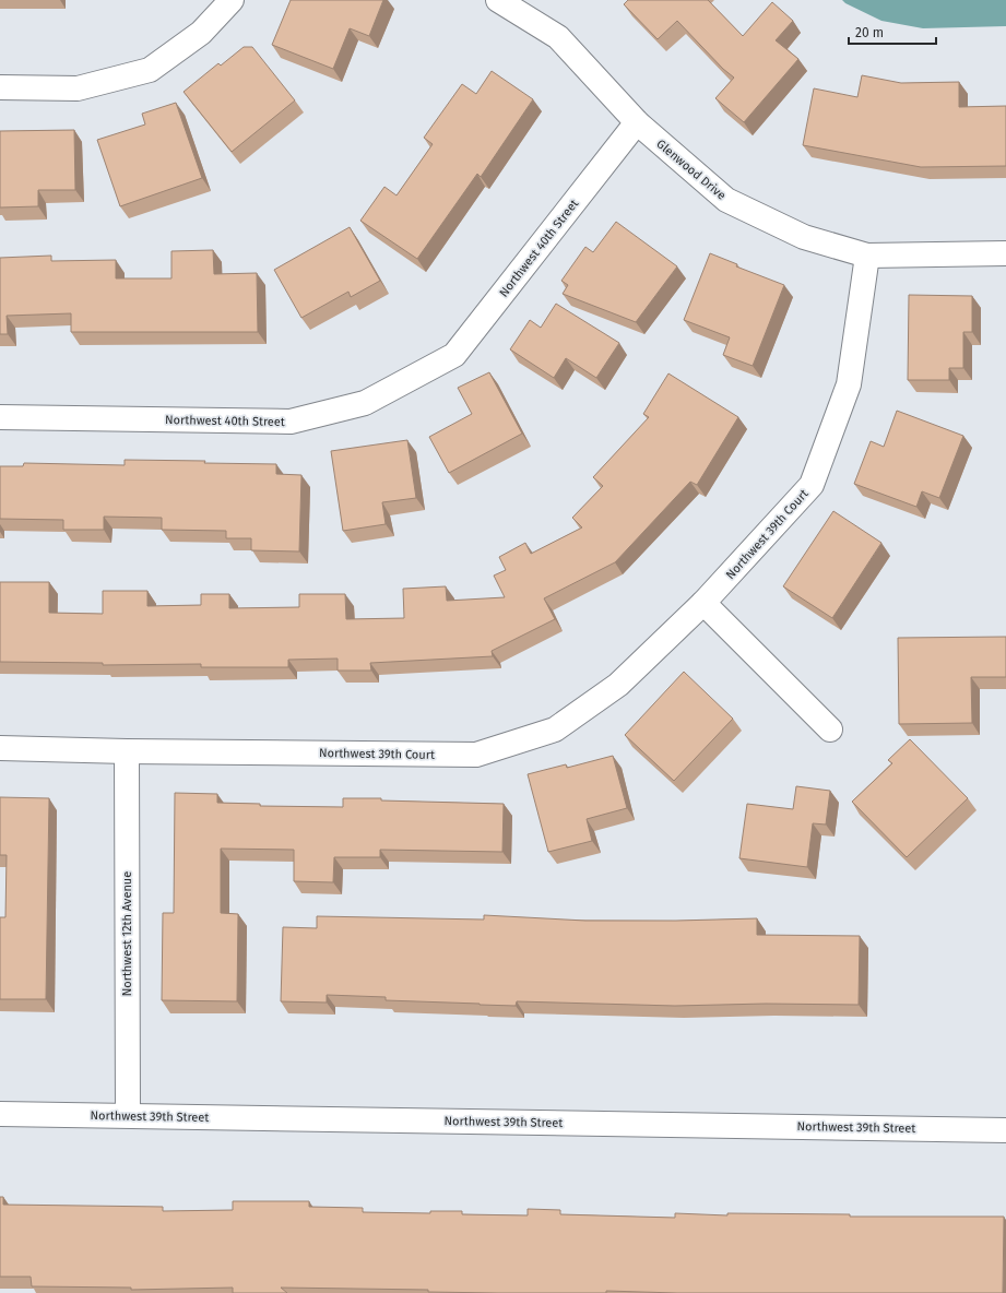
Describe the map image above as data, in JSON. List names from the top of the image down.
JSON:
{
  "streets": {
    "street": [
      "Glenwood Drive",
      "Northwest 40th Street",
      "Northwest 39th Court",
      "Northwest 12th Avenue",
      "Northwest 39th Street"
    ]
  },
  "crossings": [
    ["Glenwood Drive", "Northwest 40th Street"],
    ["Glenwood Drive", "Northwest 39th Court"],
    ["Northwest 39th Court", "Northwest 12th Avenue"],
    ["Northwest 12th Avenue", "Northwest 39th Street"]
  ],
  "scale_bar": "20 m"
}
